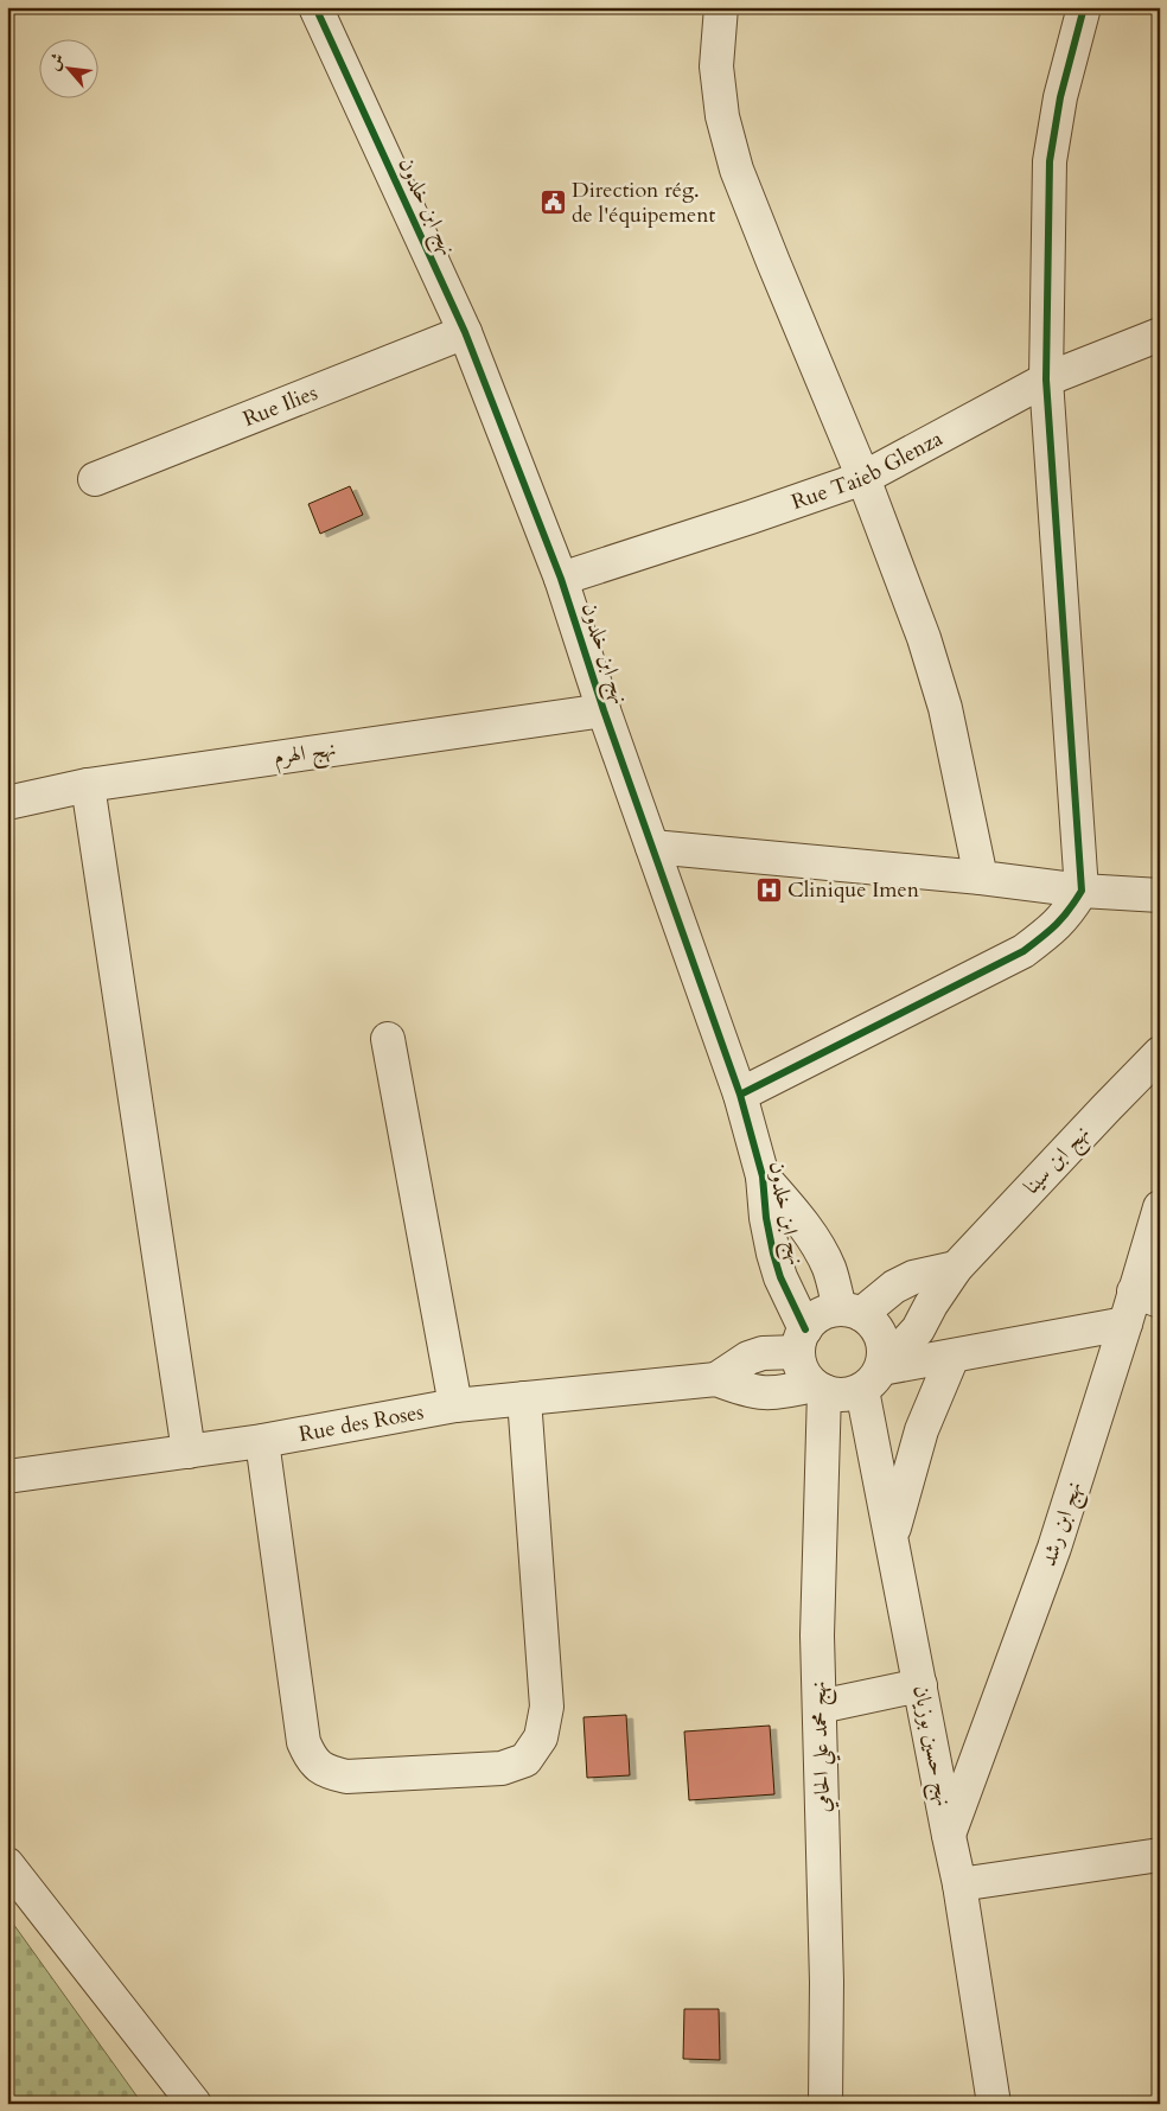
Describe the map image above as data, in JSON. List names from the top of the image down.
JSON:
{
  "streets": {
    "street": [
      "نهج ابن خلدون",
      "Rue Ilies",
      "Rue Taieb Glenza",
      "نهج الهرم",
      "نهج ابن سينا",
      "Rue des Roses",
      "نهج ابن رشد",
      "نهج حسين بوزيان",
      "نهج محمد علي الحامي"
    ]
  },
  "crossings": [
    ["نهج ابن خلدون", "Rue Ilies"],
    ["نهج ابن خلدون", "Rue Taieb Glenza"],
    ["نهج ابن خلدون", "نهج الهرم"],
    ["نهج ابن خلدون", "نهج ابن سينا"],
    ["نهج ابن خلدون", "Rue des Roses"],
    ["نهج ابن خلدون", "نهج حسين بوزيان"],
    ["نهج ابن خلدون", "نهج محمد علي الحامي"],
    ["نهج ابن سينا", "Rue des Roses"],
    ["نهج ابن سينا", "نهج حسين بوزيان"],
    ["نهج ابن سينا", "نهج محمد علي الحامي"],
    ["Rue des Roses", "نهج حسين بوزيان"],
    ["Rue des Roses", "نهج محمد علي الحامي"],
    ["نهج ابن رشد", "نهج حسين بوزيان"],
    ["نهج حسين بوزيان", "نهج محمد علي الحامي"]
  ],
  "places": {
    "public building": ["Direction rég. de l'équipement"],
    "hospital": ["Clinique Imen"]
  },
  "north": "top left"
}
